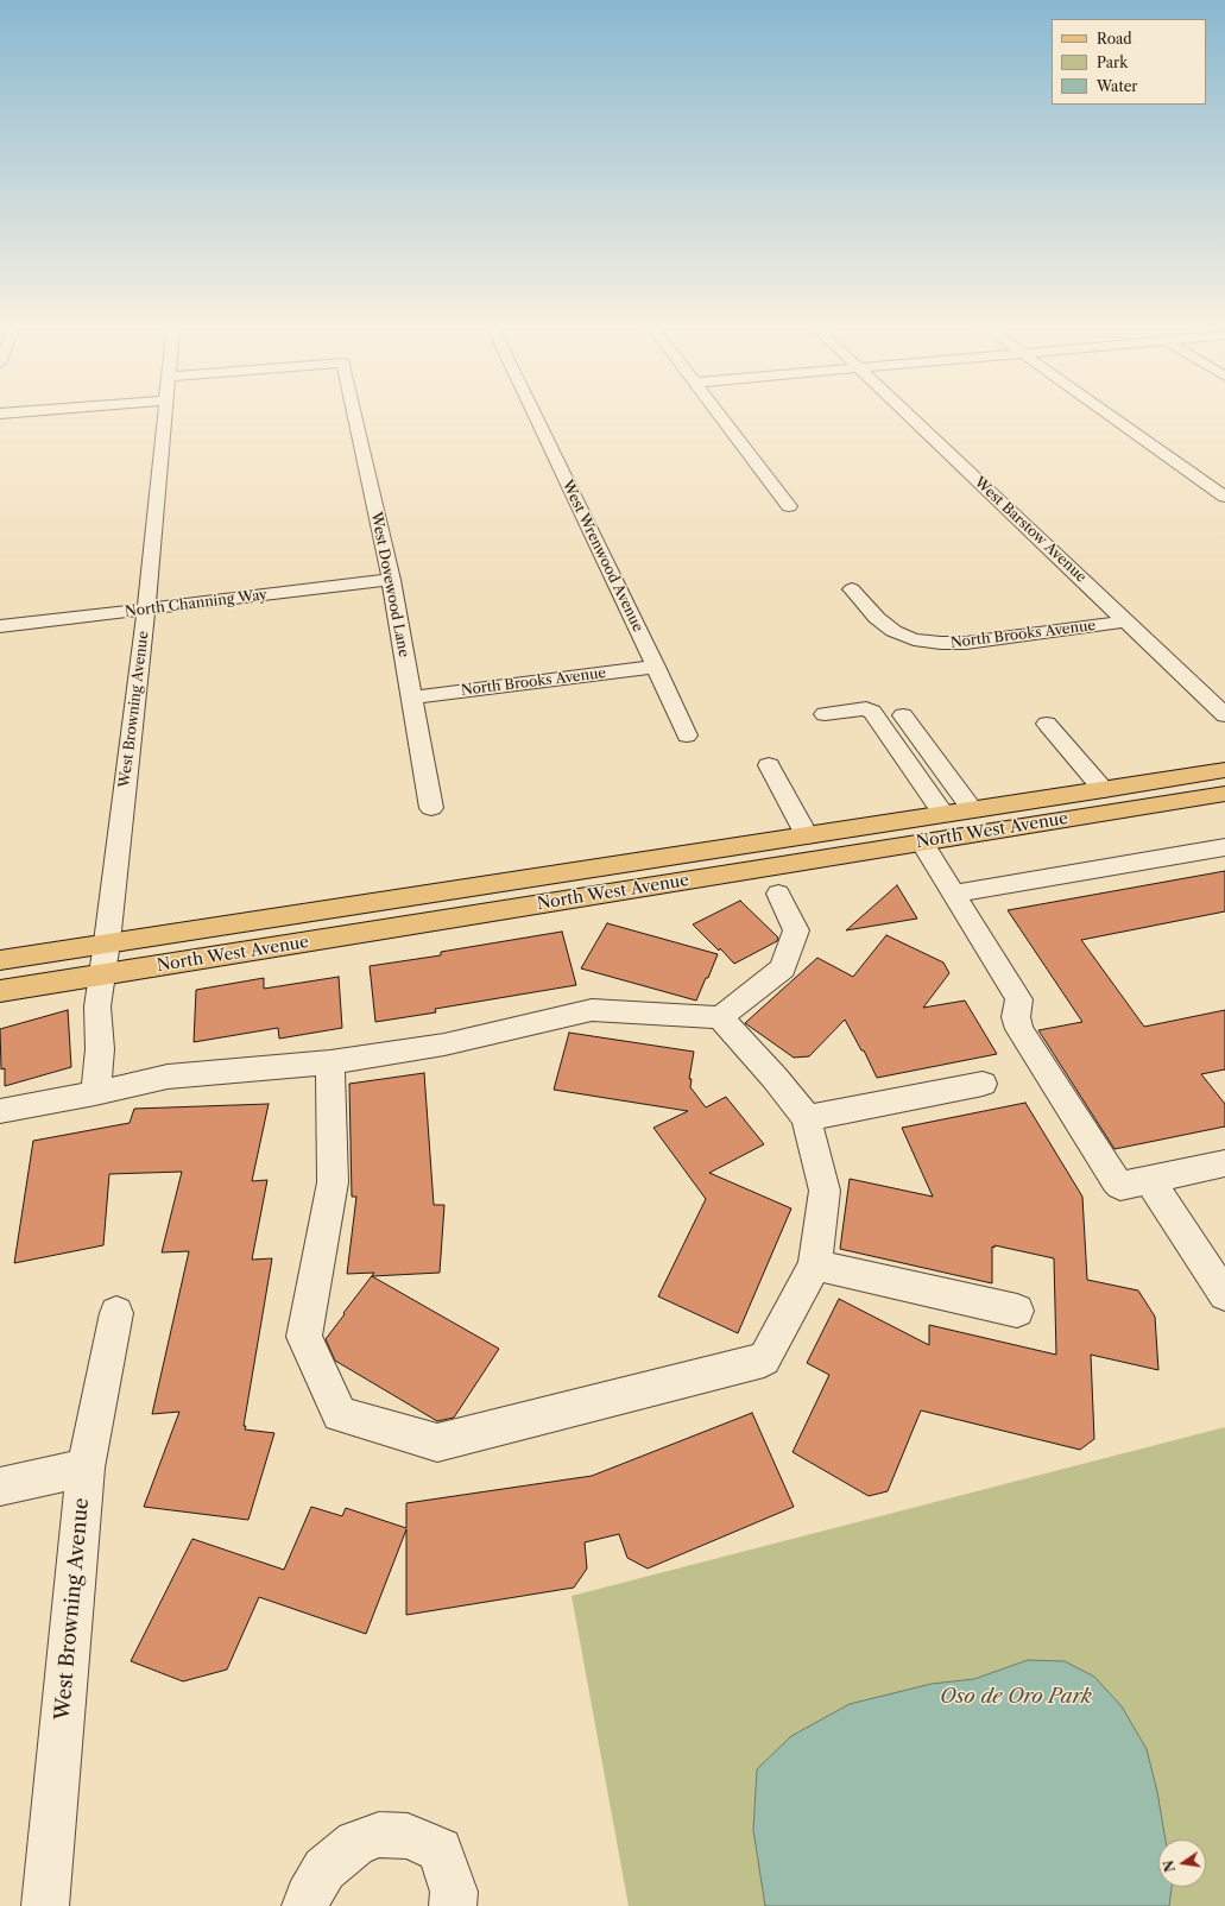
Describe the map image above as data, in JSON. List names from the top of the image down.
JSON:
{
  "streets": {
    "main road": ["North West Avenue"],
    "street": [
      "West Barstow Avenue",
      "West Wrenwood Avenue",
      "West Dovewood Lane",
      "North Channing Way",
      "North Brooks Avenue",
      "West Browning Avenue"
    ]
  },
  "crossings": [
    ["West Barstow Avenue", "North Brooks Avenue"],
    ["West Wrenwood Avenue", "North Brooks Avenue"],
    ["West Dovewood Lane", "North Channing Way"],
    ["West Dovewood Lane", "North Brooks Avenue"],
    ["North Channing Way", "West Browning Avenue"],
    ["West Browning Avenue", "North West Avenue"]
  ],
  "parks": ["Oso de Oro Park"],
  "legend": ["Road", "Park", "Water"],
  "north": "left"
}
